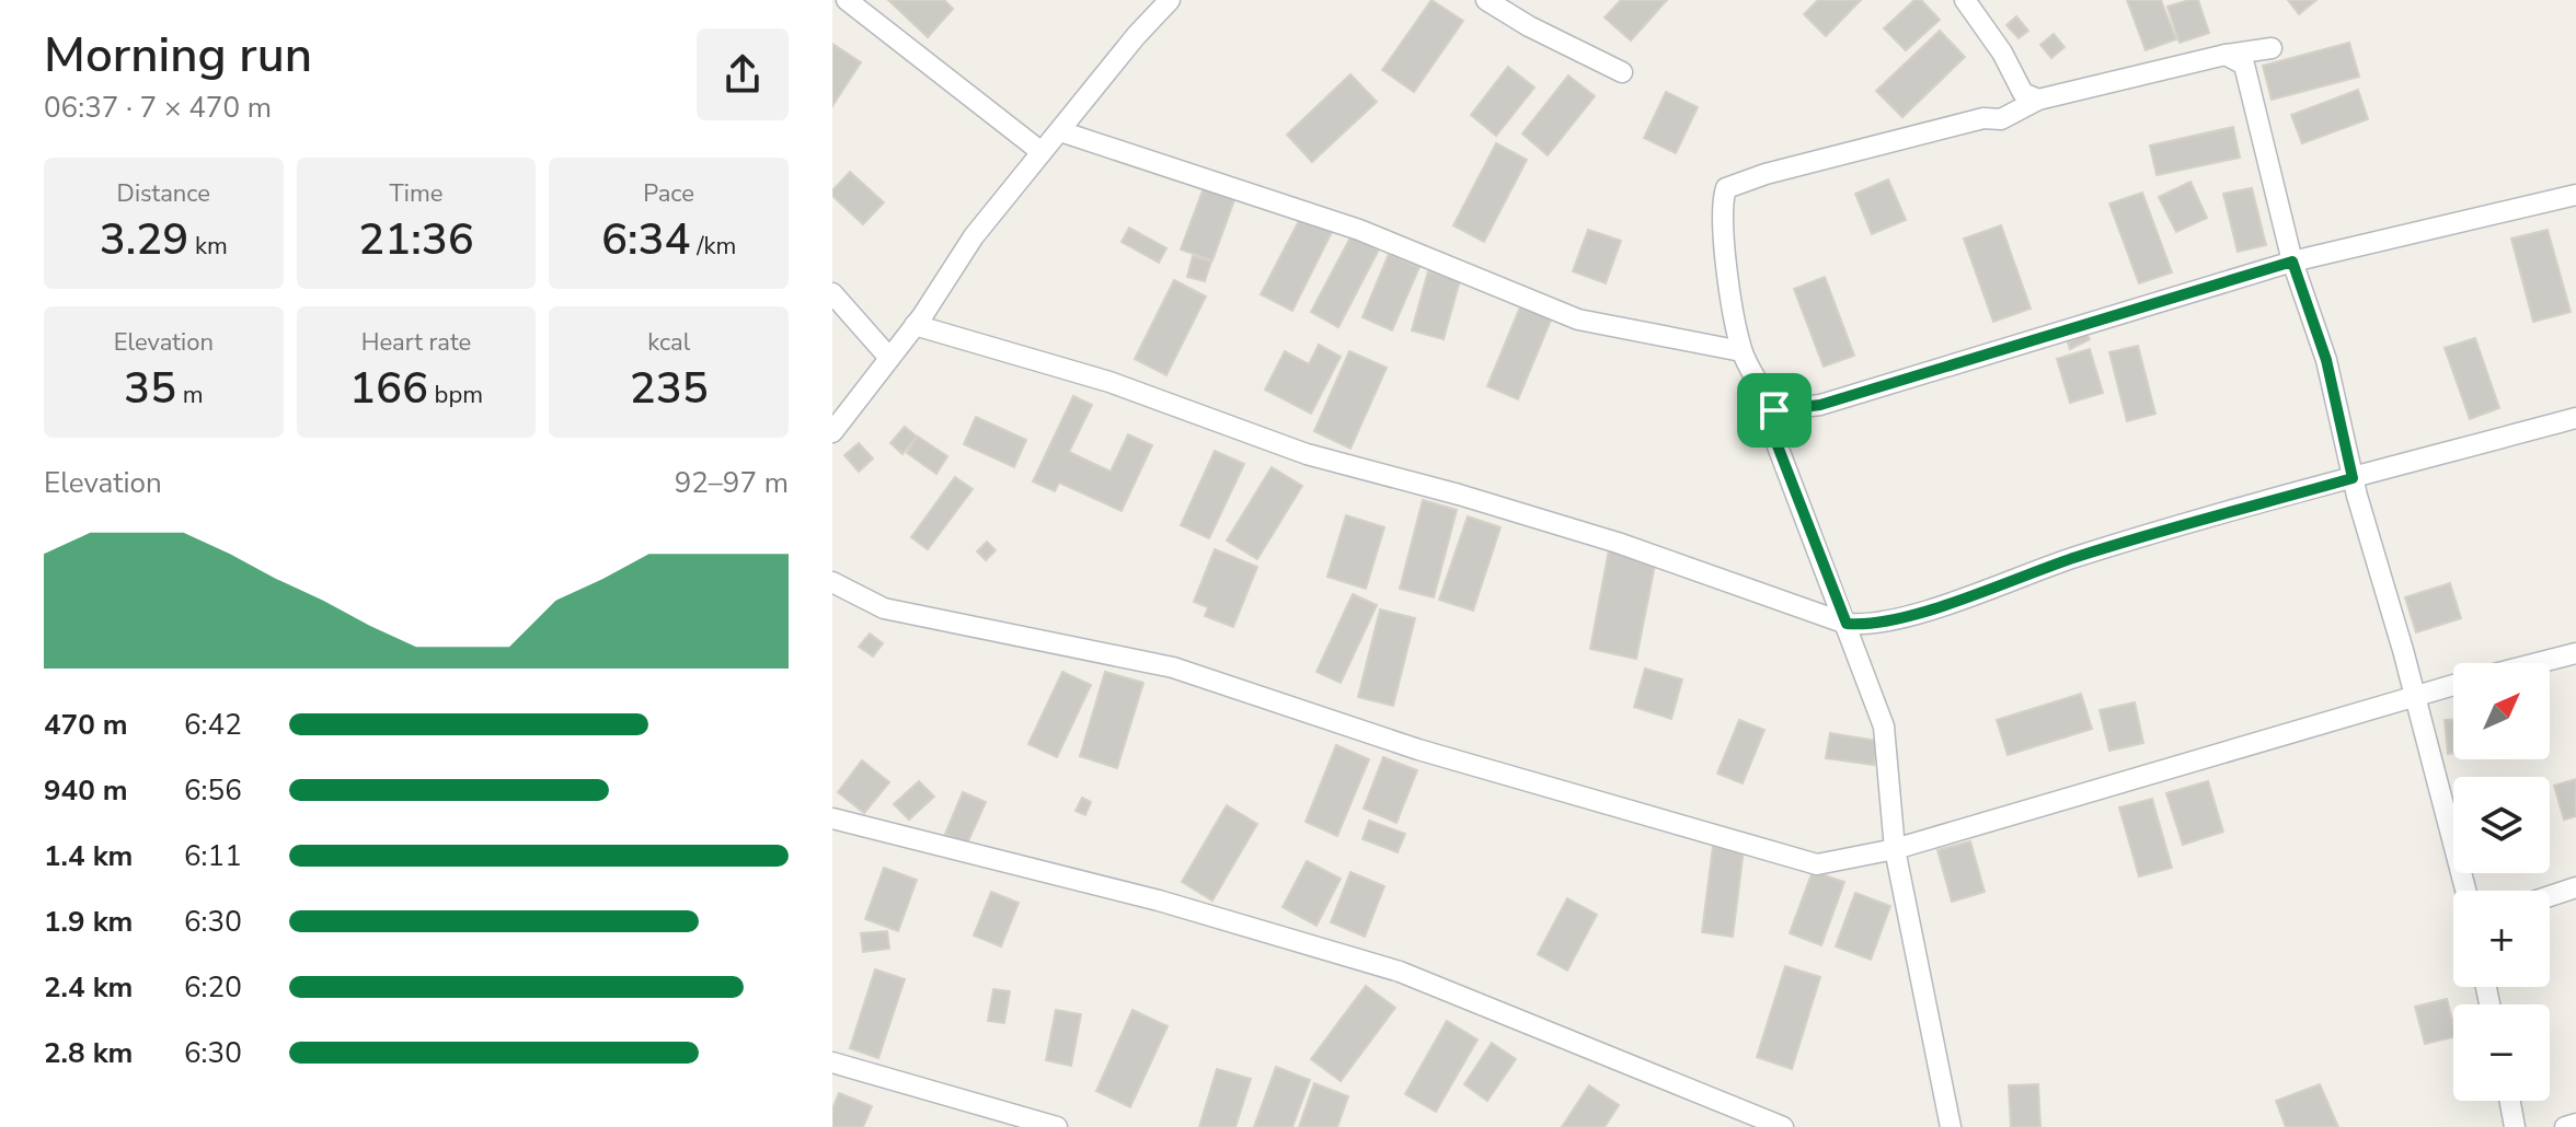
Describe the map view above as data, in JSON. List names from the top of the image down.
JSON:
{
  "north": "top right",
  "page": {
    "heading": ["Morning run", "06:37 · 7 × 470 m"],
    "stats": [
      ["Distance", "3.29 km"],
      ["Time", "21:36"],
      ["Pace", "6:34 /km"],
      ["Elevation", "35 m"],
      ["Heart rate", "166 bpm"],
      ["kcal", "235"]
    ],
    "chart": ["Elevation", "92–97 m"],
    "map_buttons": ["+", "−"],
    "list": [
      {
        "name": "470 m",
        "note": "6:42"
      },
      {
        "name": "940 m",
        "note": "6:56"
      },
      {
        "name": "1.4 km",
        "note": "6:11"
      },
      {
        "name": "1.9 km",
        "note": "6:30"
      },
      {
        "name": "2.4 km",
        "note": "6:20"
      },
      {
        "name": "2.8 km",
        "note": "6:30"
      }
    ]
  }
}
